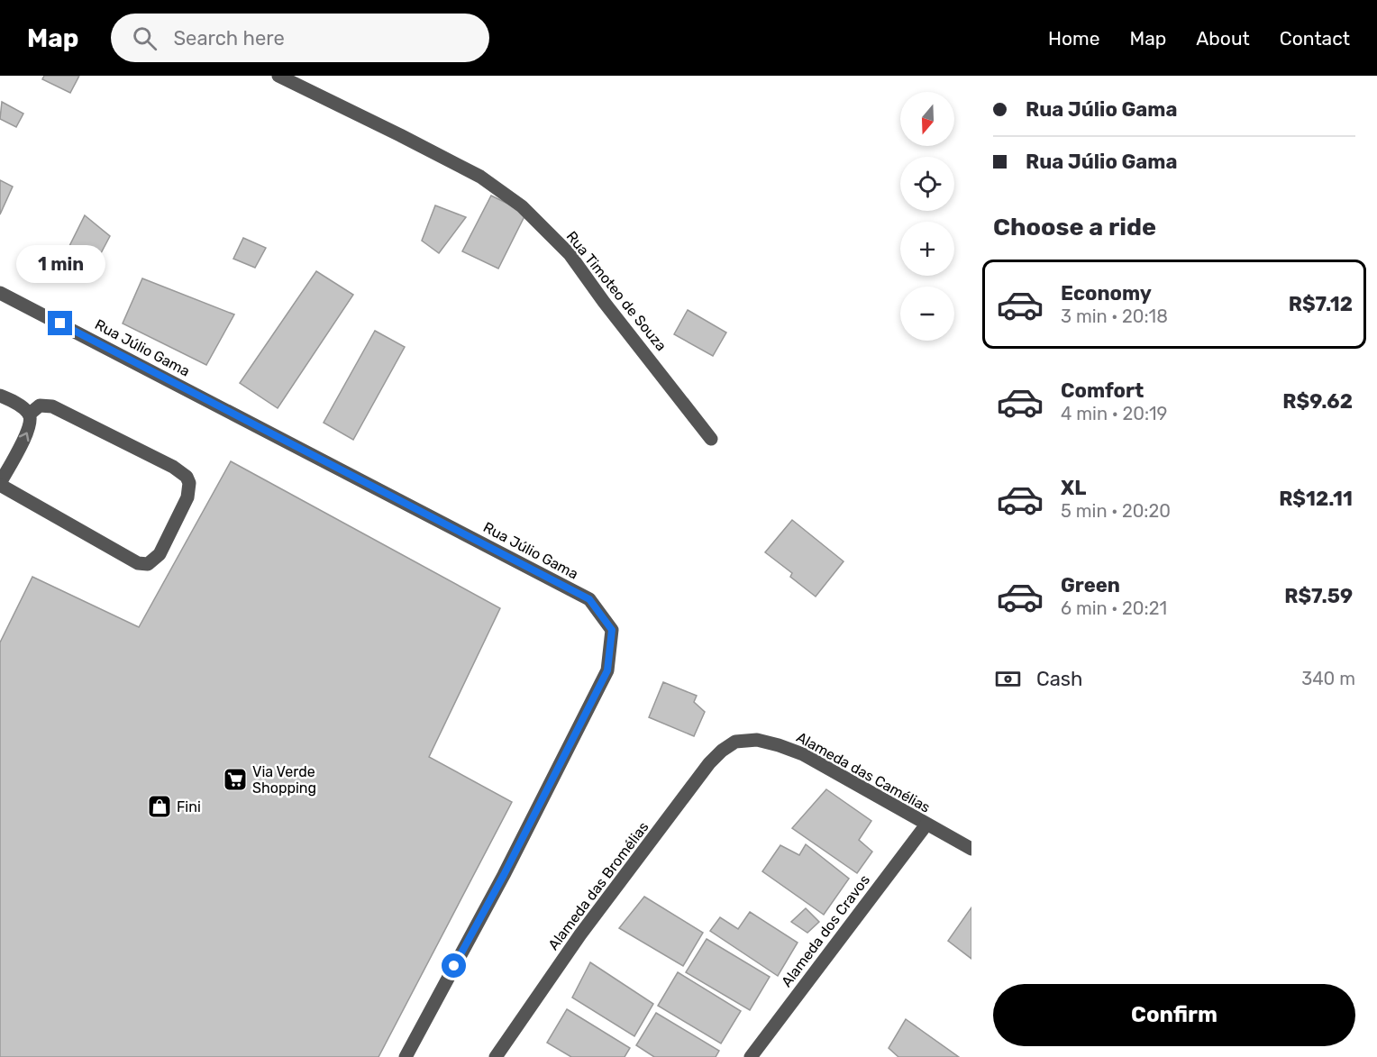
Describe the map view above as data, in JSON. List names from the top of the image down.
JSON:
{
  "streets": {
    "street": [
      "Rua Timoteo de Souza",
      "Rua Júlio Gama",
      "Alameda das Camélias",
      "Alameda das Bromélias",
      "Alameda dos Cravos"
    ]
  },
  "crossings": [
    ["Alameda das Camélias", "Alameda das Bromélias"],
    ["Alameda das Camélias", "Alameda dos Cravos"]
  ],
  "places": {
    "supermarket": ["Via Verde Shopping"],
    "shop": ["Fini"]
  },
  "north": "bottom",
  "page": {
    "header": "Map",
    "search": "Search here",
    "nav": [
      "Home",
      "Map",
      "About",
      "Contact"
    ],
    "banner": ["Rua Júlio Gama", "Rua Júlio Gama"],
    "map_buttons": ["+", "−"],
    "heading": "Choose a ride",
    "bubble": "1 min",
    "list": [
      {
        "name": "Economy",
        "note": "3 min · 20:18",
        "value": "R$7.12"
      },
      {
        "name": "Comfort",
        "note": "4 min · 20:19",
        "value": "R$9.62"
      },
      {
        "name": "XL",
        "note": "5 min · 20:20",
        "value": "R$12.11"
      },
      {
        "name": "Green",
        "note": "6 min · 20:21",
        "value": "R$7.59"
      }
    ],
    "pay": ["Cash", "340 m"],
    "buttons": "Confirm"
  }
}
